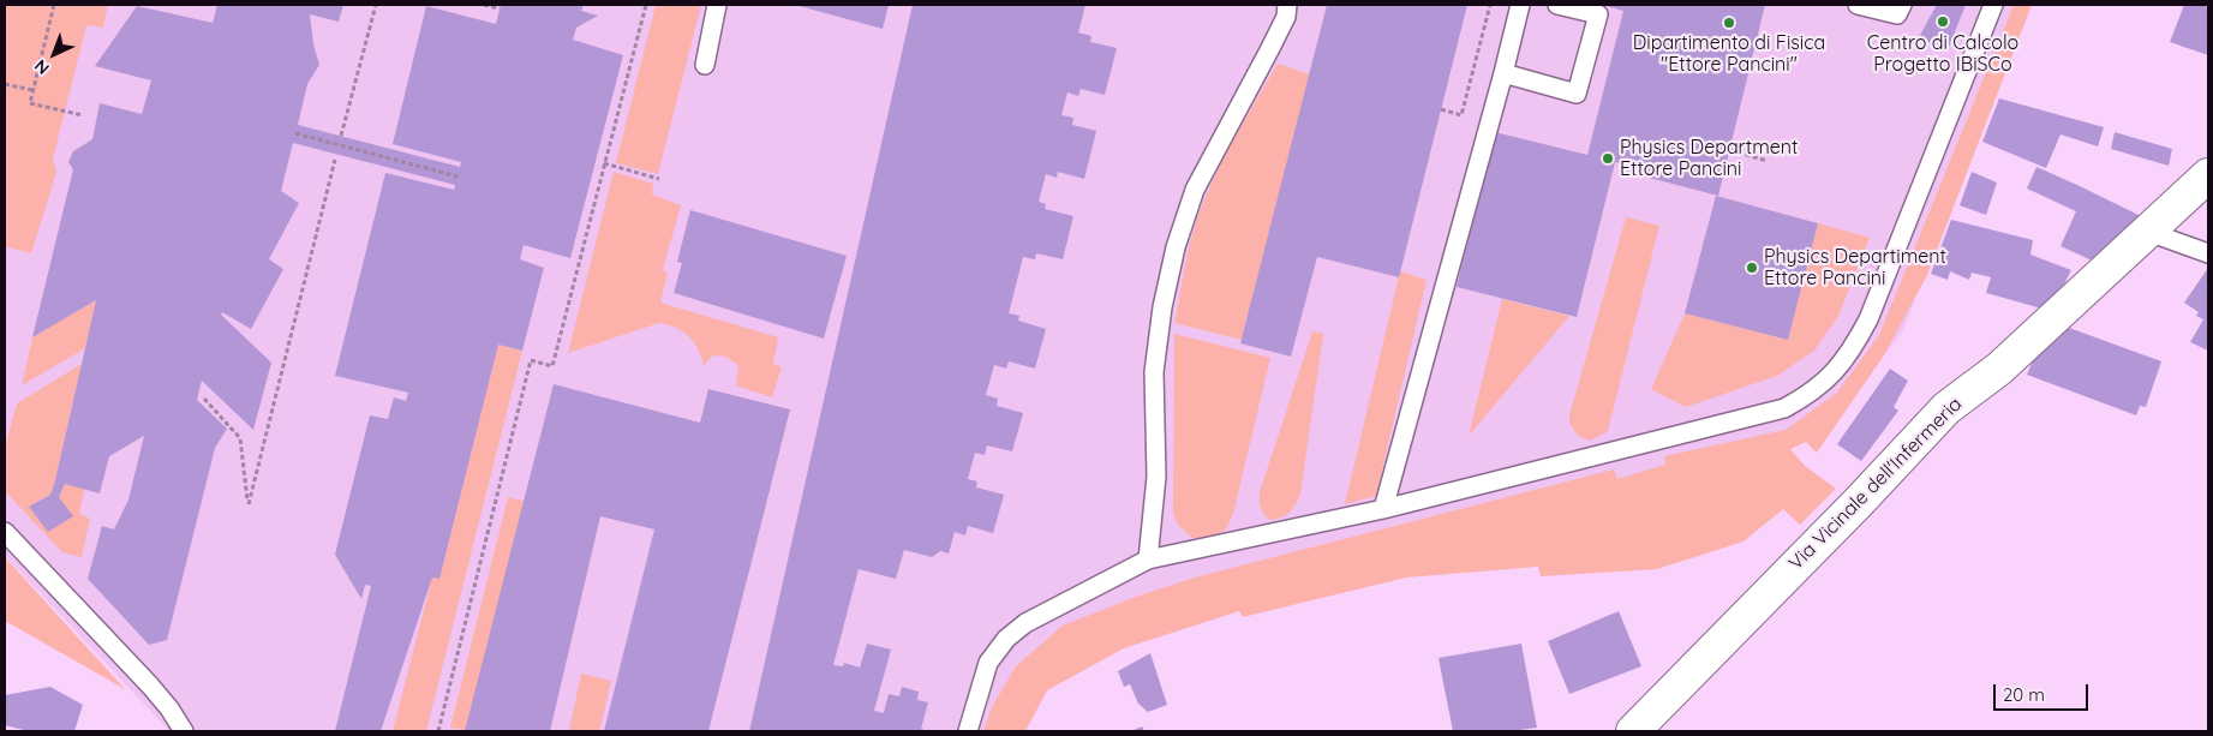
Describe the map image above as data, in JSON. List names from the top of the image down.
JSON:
{
  "streets": {
    "street": ["Via Vicinale dell'Infermeria"]
  },
  "places": [
    "Centro di Calcolo Progetto IBiSCo",
    "Dipartimento di Fisica \"Ettore Pancini\"",
    "Physics Department Ettore Pancini",
    "Physics Departiment Ettore Pancini"
  ],
  "scale_bar": "20 m",
  "north": "bottom left"
}
